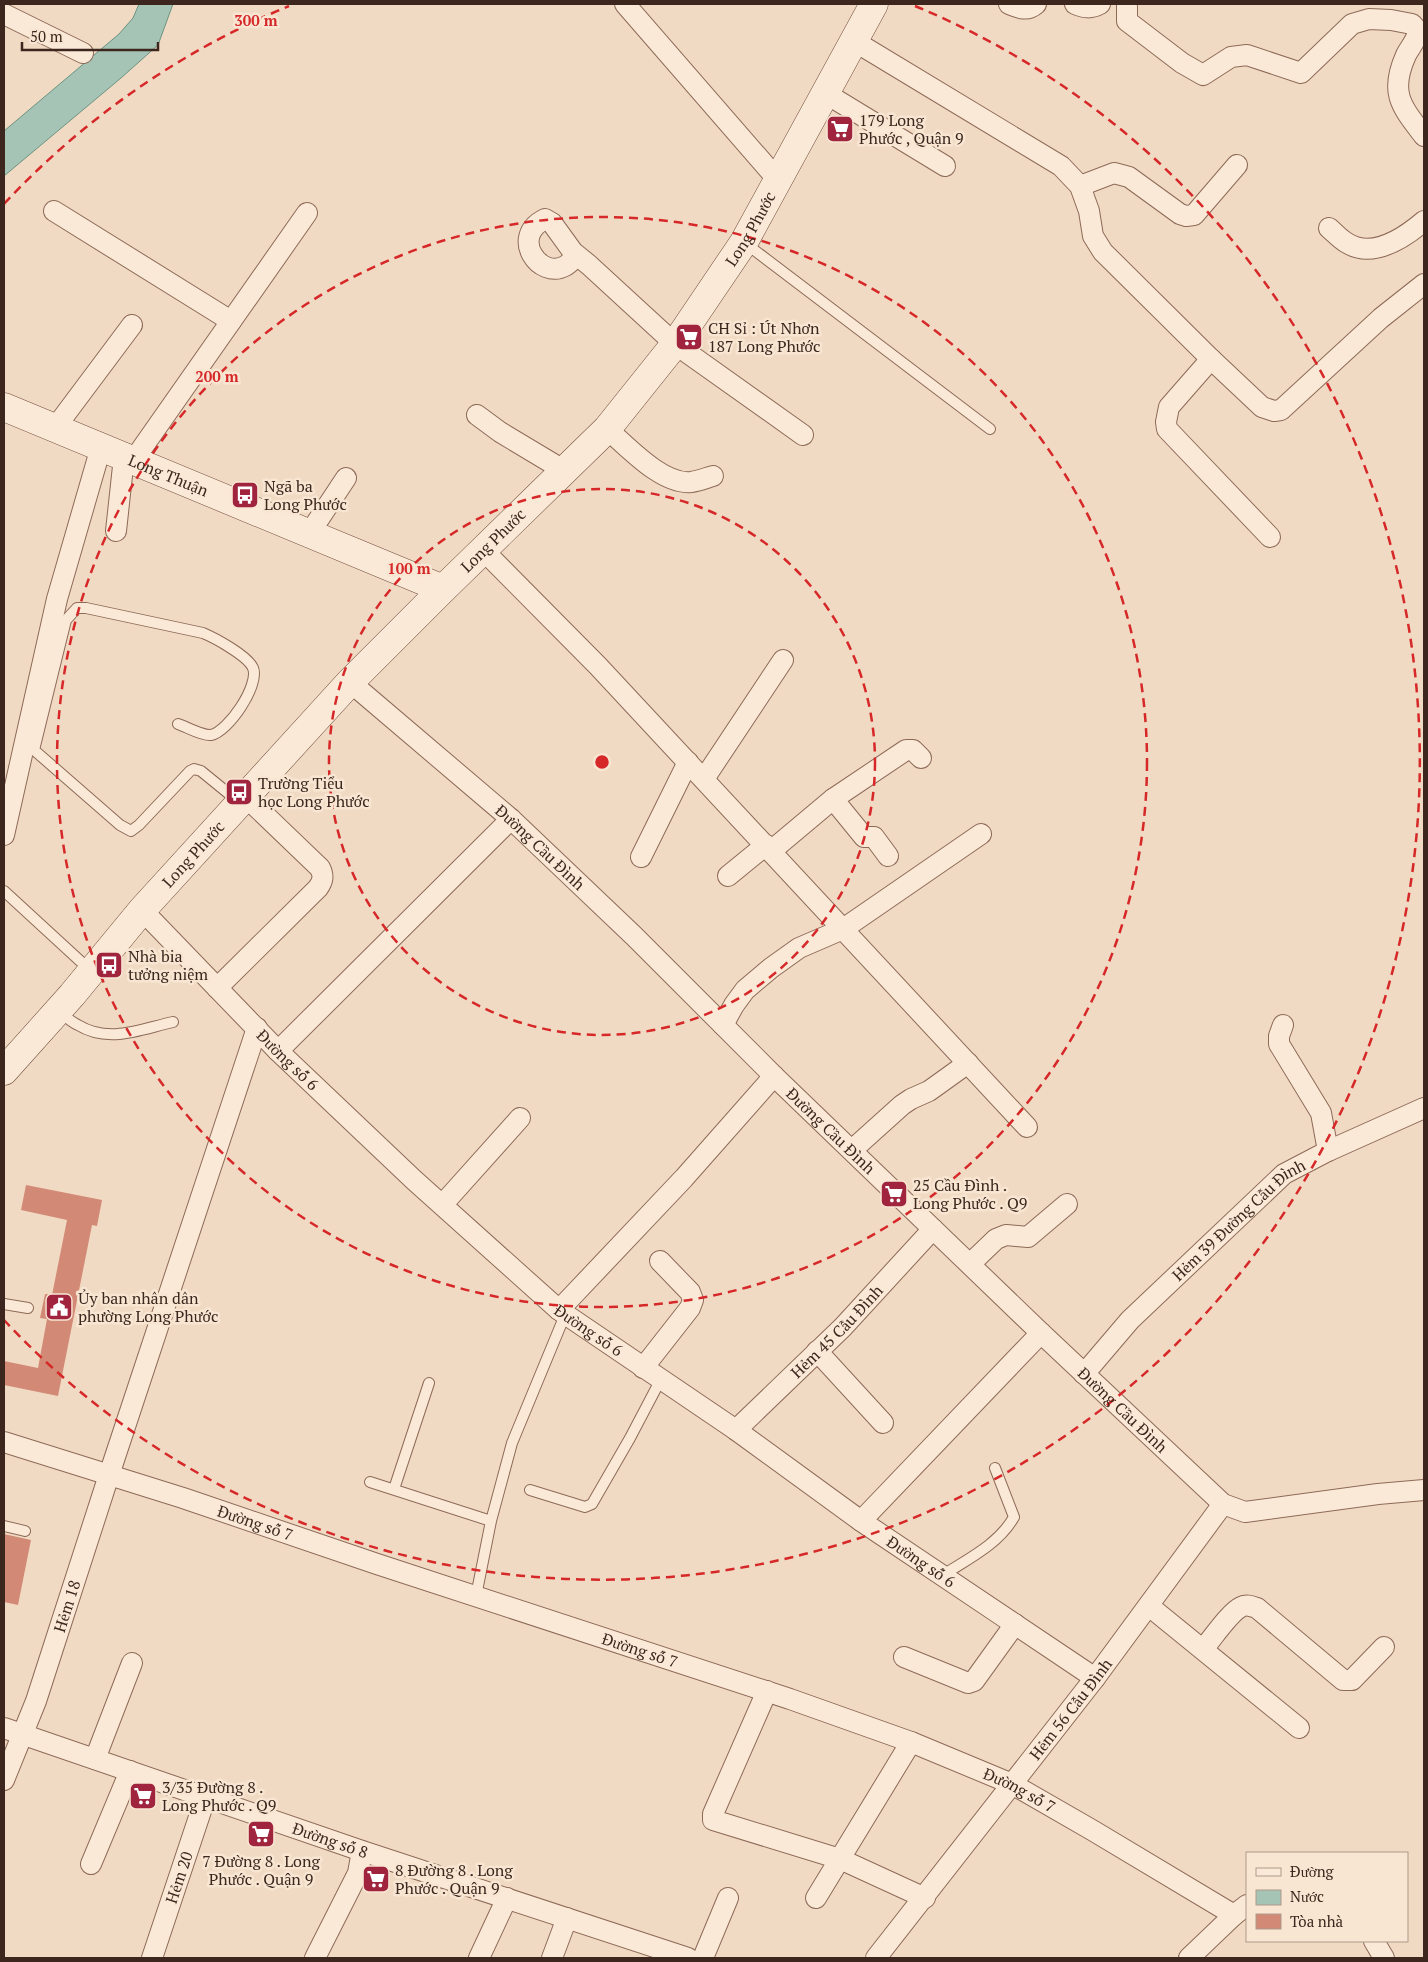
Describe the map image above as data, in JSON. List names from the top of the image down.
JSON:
{
  "streets": {
    "street": [
      "Long Phước",
      "Long Thuận",
      "Đường Cầu Đình",
      "Đường số 6",
      "Hẻm 39 Đường Cẫu Đình",
      "Hẻm 45 Cẫu Đình",
      "Đường số 7",
      "Hẻm 18",
      "Hẻm 56 Cẫu Đình",
      "Đường số 8",
      "Hẻm 20"
    ]
  },
  "crossings": [
    ["Long Phước", "Long Thuận"],
    ["Long Phước", "Đường Cầu Đình"],
    ["Long Phước", "Đường số 6"],
    ["Đường Cầu Đình", "Hẻm 39 Đường Cẫu Đình"],
    ["Đường Cầu Đình", "Hẻm 45 Cẫu Đình"],
    ["Đường Cầu Đình", "Hẻm 56 Cẫu Đình"],
    ["Đường số 6", "Hẻm 45 Cẫu Đình"],
    ["Đường số 6", "Hẻm 18"],
    ["Đường số 6", "Hẻm 56 Cẫu Đình"],
    ["Đường số 7", "Hẻm 18"],
    ["Đường số 7", "Hẻm 56 Cẫu Đình"],
    ["Hẻm 18", "Đường số 8"],
    ["Đường số 8", "Hẻm 20"]
  ],
  "places": {
    "supermarket": [
      "179 Long Phước , Quận 9",
      "CH Sỉ : Út Nhơn 187 Long Phước",
      "25 Cầu Đình . Long Phước . Q9",
      "3/35 Đường 8 . Long Phước . Q9",
      "7 Đường 8 . Long Phước . Quận 9",
      "8 Đường 8 . Long Phước . Quận 9"
    ],
    "bus stop": ["Ngã ba Long Phước", "Trường Tiểu học Long Phước", "Nhà bia tưởng niệm"],
    "public building": ["Ủy ban nhân dân phường Long Phước"]
  },
  "legend": ["Đường", "Nước", "Tòa nhà"],
  "scale_bar": "50 m",
  "rings": ["300 m", "200 m", "100 m"]
}
